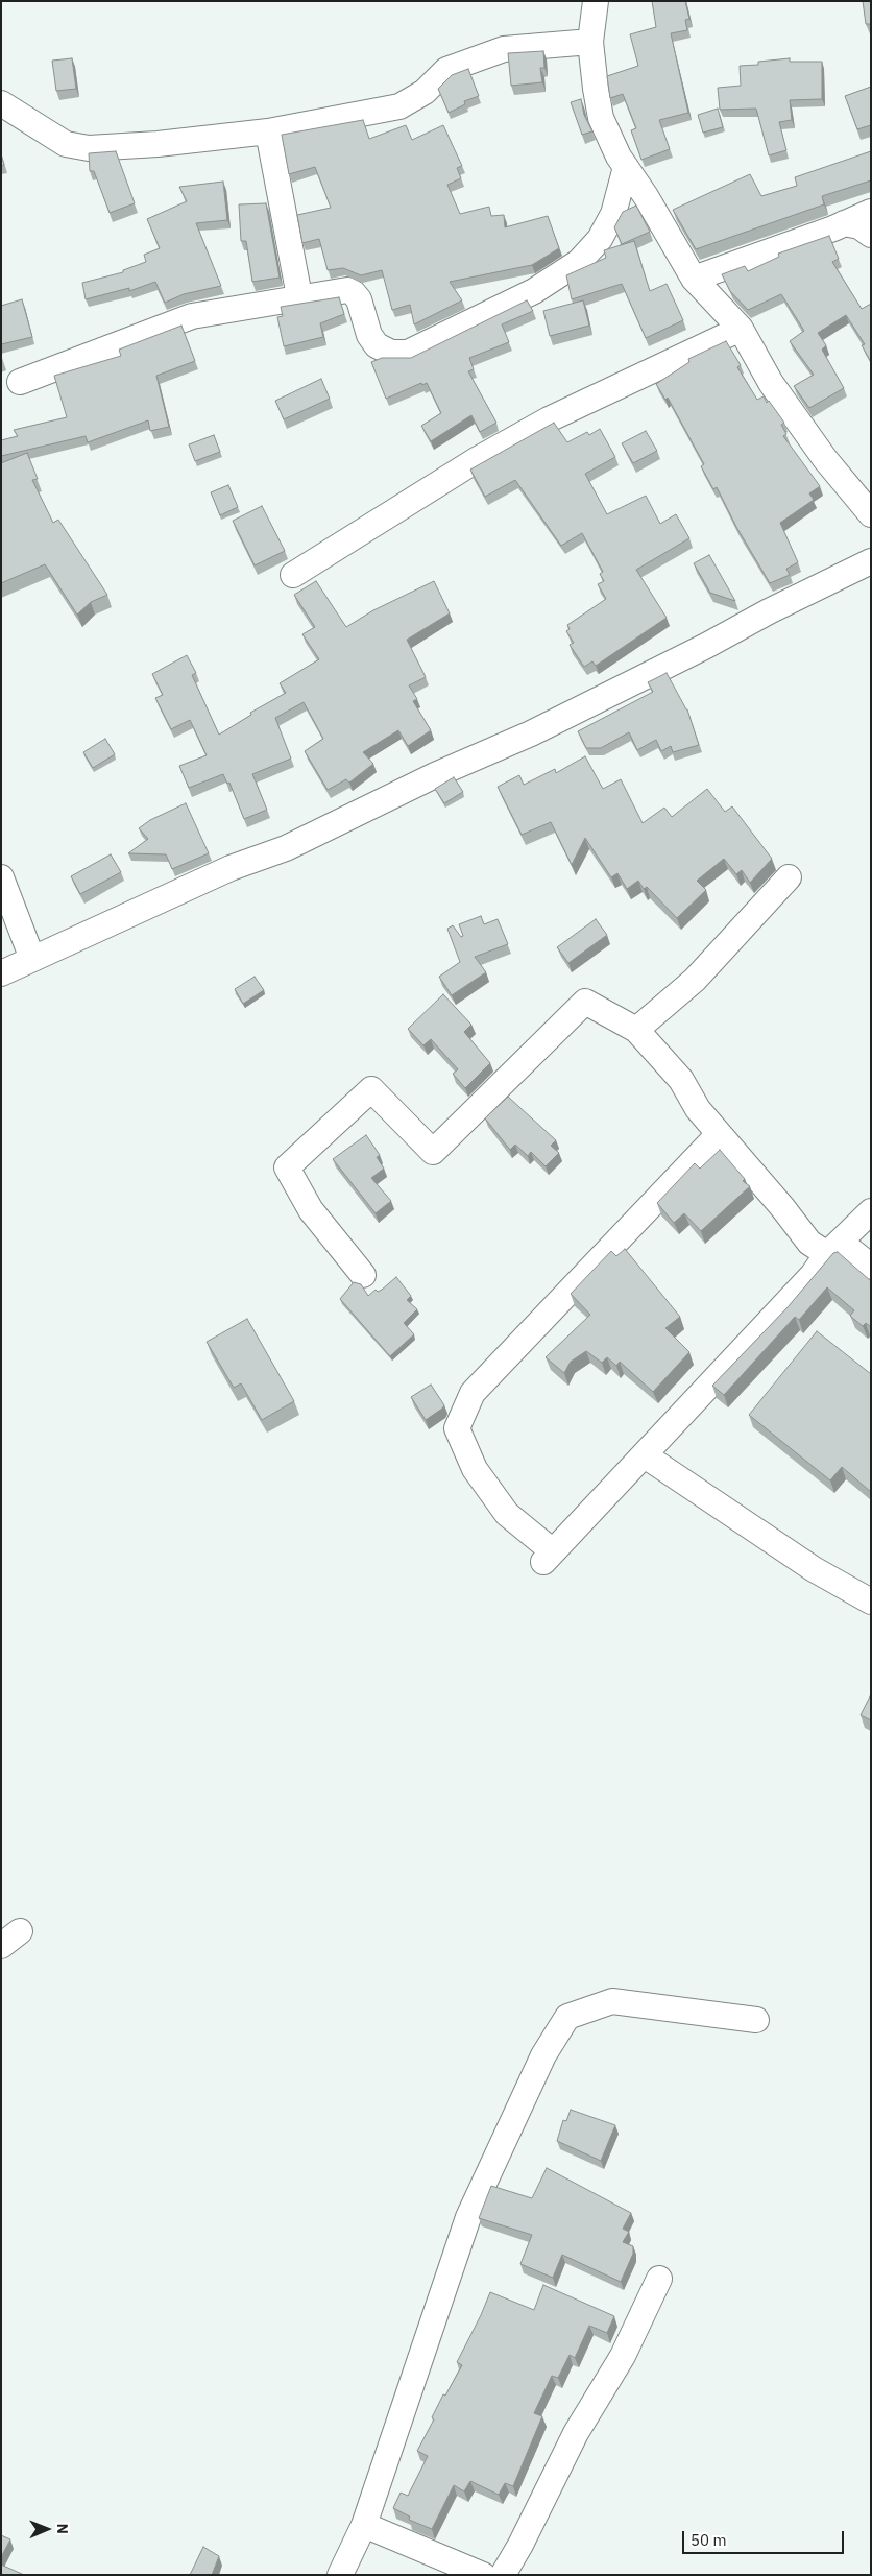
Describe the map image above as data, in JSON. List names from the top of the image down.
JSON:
{
  "scale_bar": "50 m",
  "north": "right"
}
